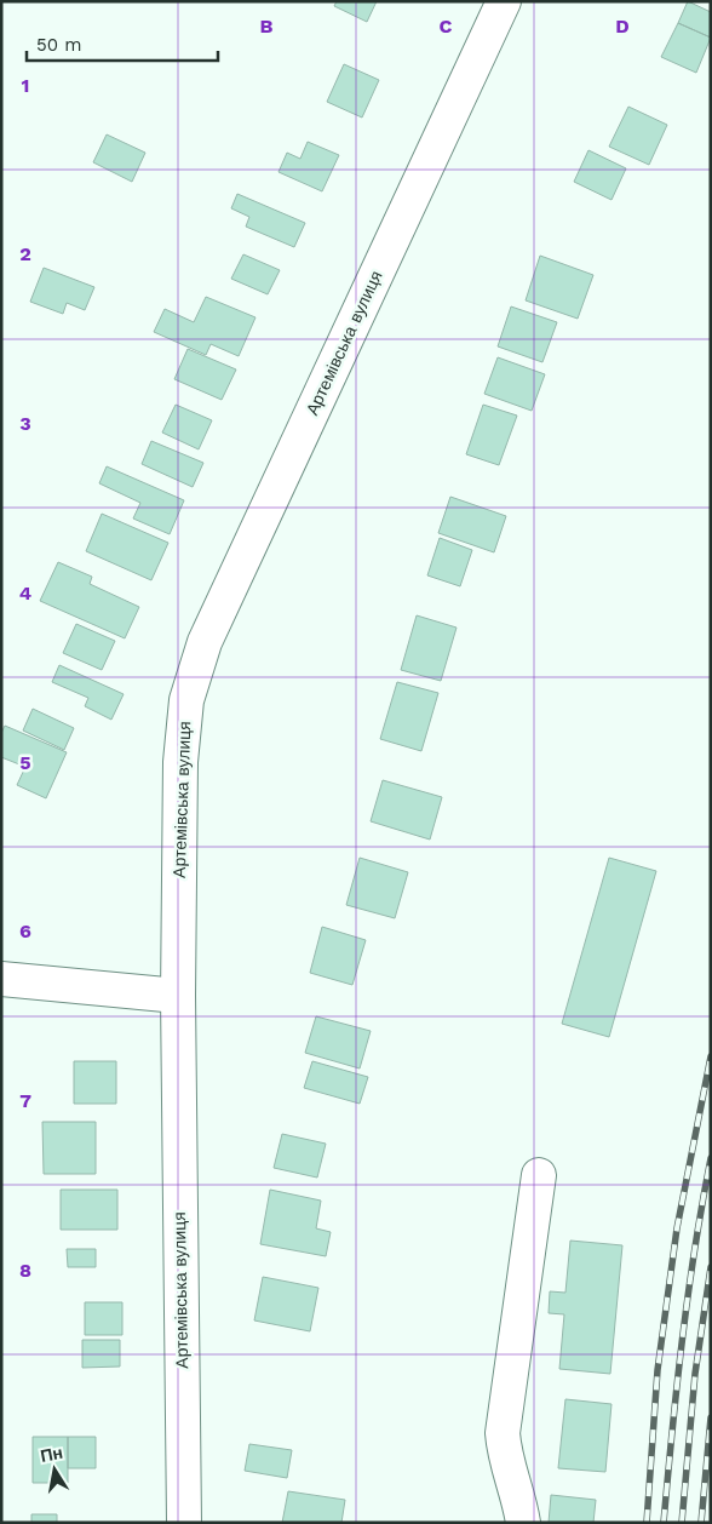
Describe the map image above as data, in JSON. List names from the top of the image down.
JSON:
{
  "streets": {
    "main road": ["Артемівська вулиця"]
  },
  "scale_bar": "50 m",
  "north": "top",
  "grid": {
    "columns": ["B", "C", "D"],
    "rows": [
      "1",
      "2",
      "3",
      "4",
      "5",
      "6",
      "7",
      "8"
    ]
  }
}
